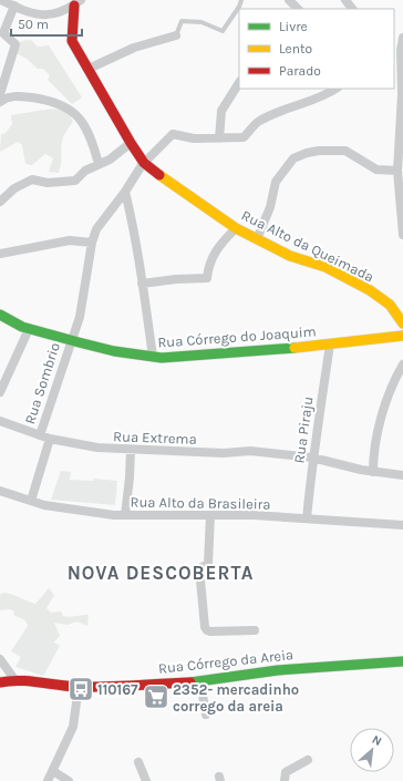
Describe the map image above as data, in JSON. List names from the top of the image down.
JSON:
{
  "streets": {
    "street": [
      "Rua Alto da Queimada",
      "Rua Córrego do Joaquim",
      "Rua Sombrio",
      "Rua Piraju",
      "Rua Extrema",
      "Rua Alto da Brasileira",
      "Rua Córrego da Areia"
    ]
  },
  "crossings": [
    ["Rua Alto da Queimada", "Rua Sombrio"],
    ["Rua Córrego do Joaquim", "Rua Sombrio"],
    ["Rua Córrego do Joaquim", "Rua Piraju"],
    ["Rua Sombrio", "Rua Extrema"],
    ["Rua Sombrio", "Rua Alto da Brasileira"],
    ["Rua Piraju", "Rua Extrema"],
    ["Rua Piraju", "Rua Alto da Brasileira"]
  ],
  "districts": ["NOVA DESCOBERTA"],
  "places": {
    "bus stop": ["110167"],
    "supermarket": ["2352- mercadinho corrego da areia"]
  },
  "legend": ["Livre", "Lento", "Parado"],
  "scale_bar": "50 m",
  "north": "top right"
}
